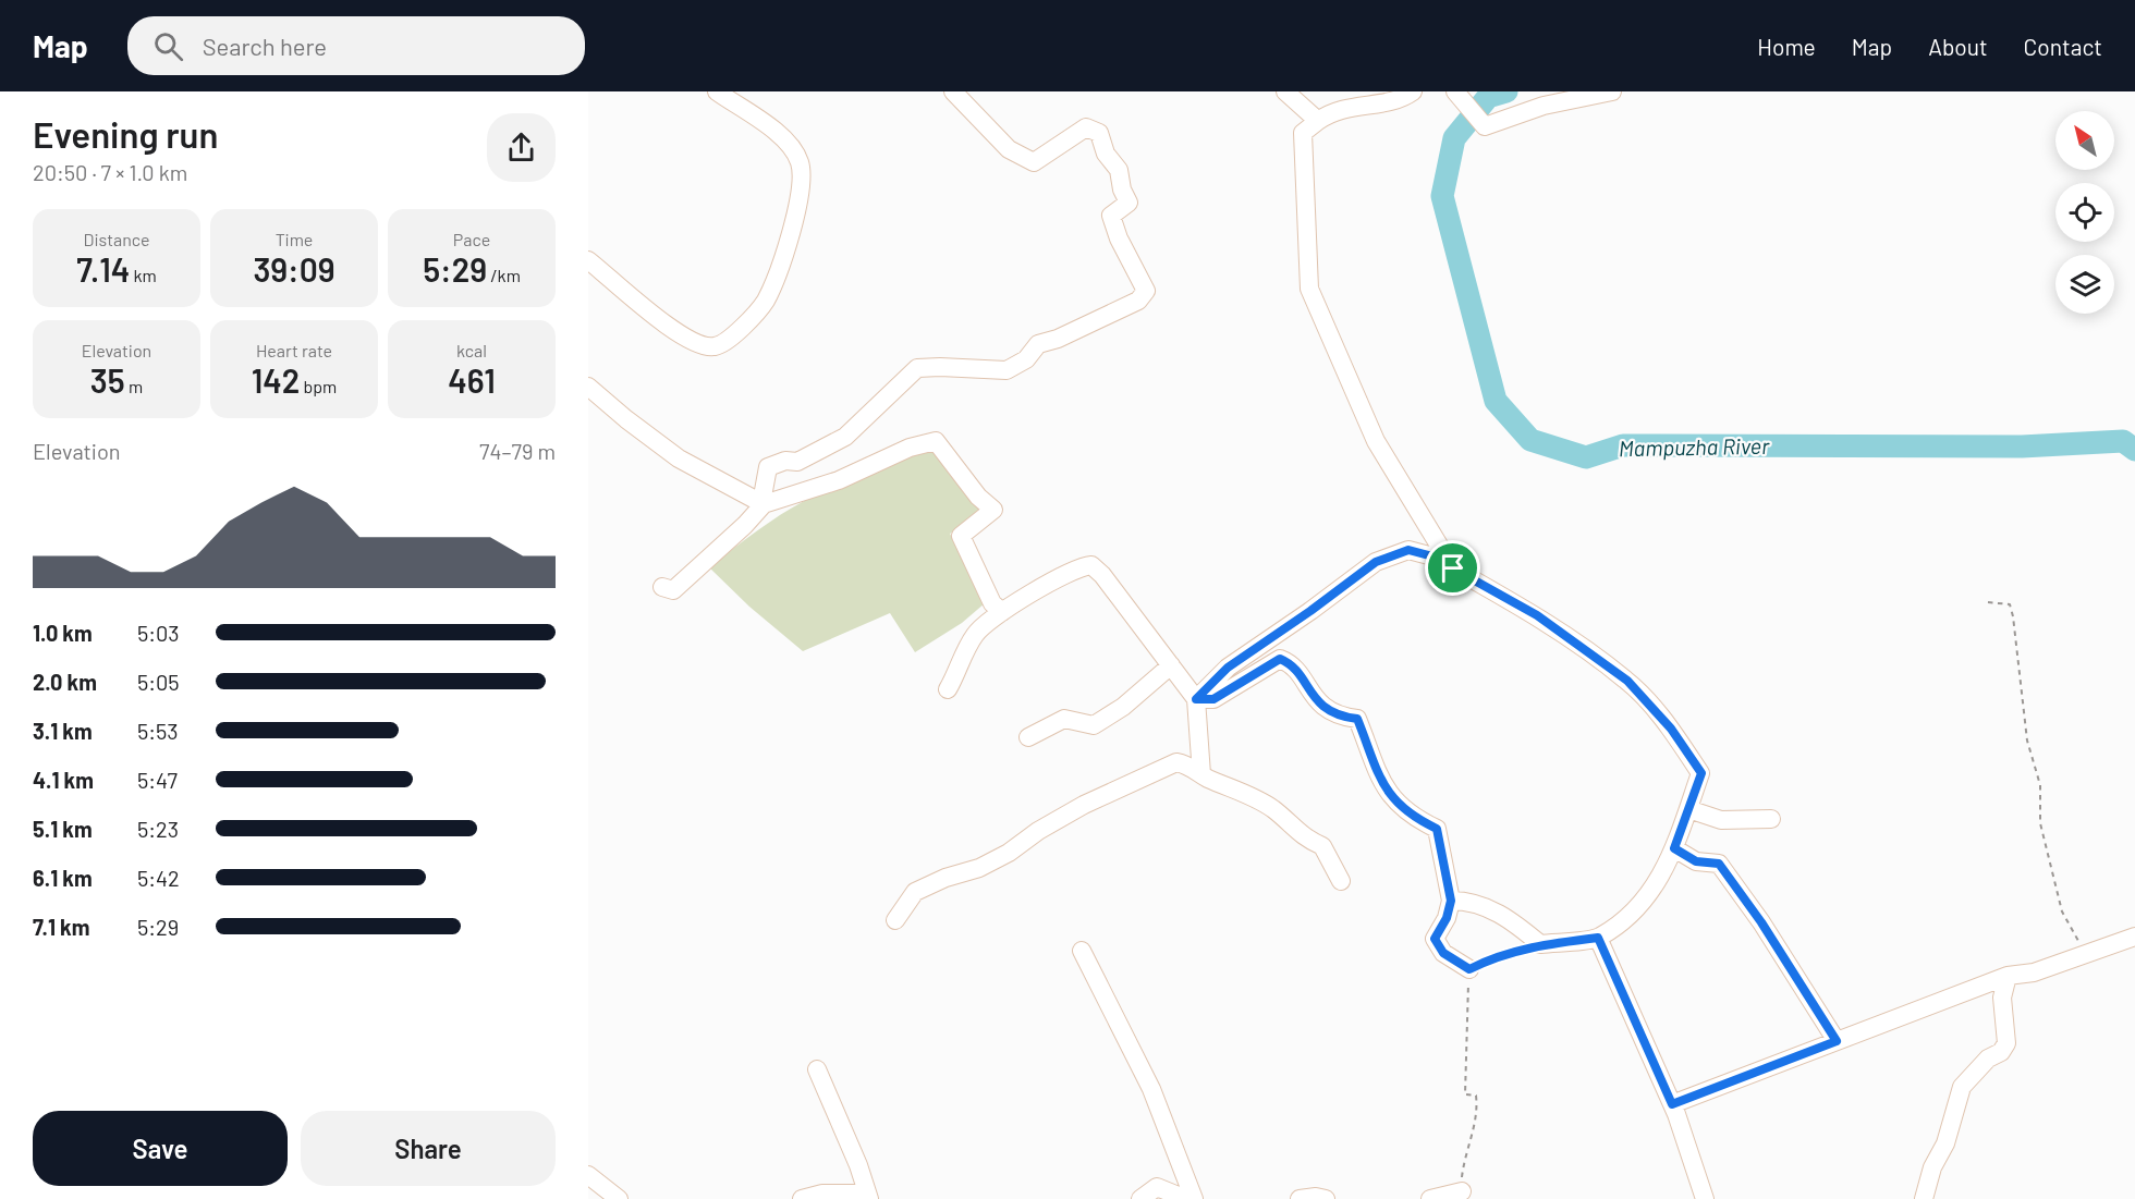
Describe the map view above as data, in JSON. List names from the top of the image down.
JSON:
{
  "water": ["Mampuzha River"],
  "north": "top left",
  "page": {
    "header": "Map",
    "search": "Search here",
    "nav": [
      "Home",
      "Map",
      "About",
      "Contact"
    ],
    "heading": ["Evening run", "20:50 · 7 × 1.0 km"],
    "stats": [
      ["Distance", "7.14 km"],
      ["Time", "39:09"],
      ["Pace", "5:29 /km"],
      ["Elevation", "35 m"],
      ["Heart rate", "142 bpm"],
      ["kcal", "461"]
    ],
    "chart": ["Elevation", "74–79 m"],
    "list": [
      {
        "name": "1.0 km",
        "note": "5:03"
      },
      {
        "name": "2.0 km",
        "note": "5:05"
      },
      {
        "name": "3.1 km",
        "note": "5:53"
      },
      {
        "name": "4.1 km",
        "note": "5:47"
      },
      {
        "name": "5.1 km",
        "note": "5:23"
      },
      {
        "name": "6.1 km",
        "note": "5:42"
      },
      {
        "name": "7.1 km",
        "note": "5:29"
      }
    ],
    "buttons": ["Save", "Share"]
  }
}
